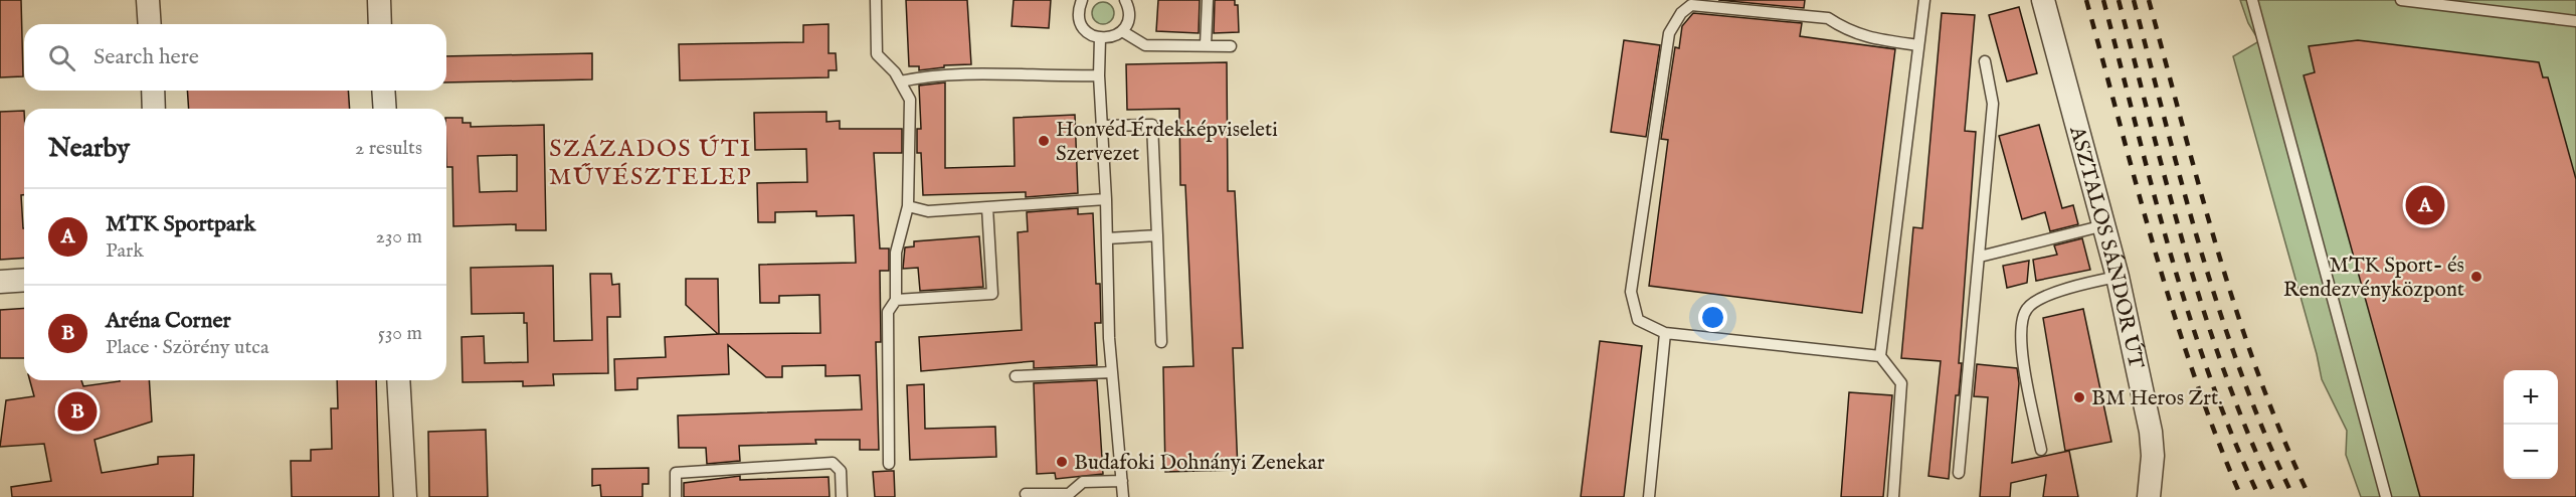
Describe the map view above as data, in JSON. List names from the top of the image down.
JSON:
{
  "streets": {
    "street": ["ASZTALOS SÁNDOR ÚT"]
  },
  "districts": ["SZÁZADOS ÚTI MŰVÉSZTELEP"],
  "places": [
    "Honvéd Érdekképviseleti Szervezet",
    "MTK Sport- és Rendezvényközpont",
    "BM Heros Zrt.",
    "Budafoki Dohnányi Zenekar"
  ],
  "page": {
    "search": "Search here",
    "heading": ["Nearby", "2 results"],
    "pins": ["A", "B"],
    "list": [
      {
        "mark": "A",
        "name": "MTK Sportpark",
        "note": "Park",
        "value": "230 m"
      },
      {
        "mark": "B",
        "name": "Aréna Corner",
        "note": "Place · Szörény utca",
        "value": "530 m"
      }
    ],
    "map_buttons": ["+", "−"]
  }
}
